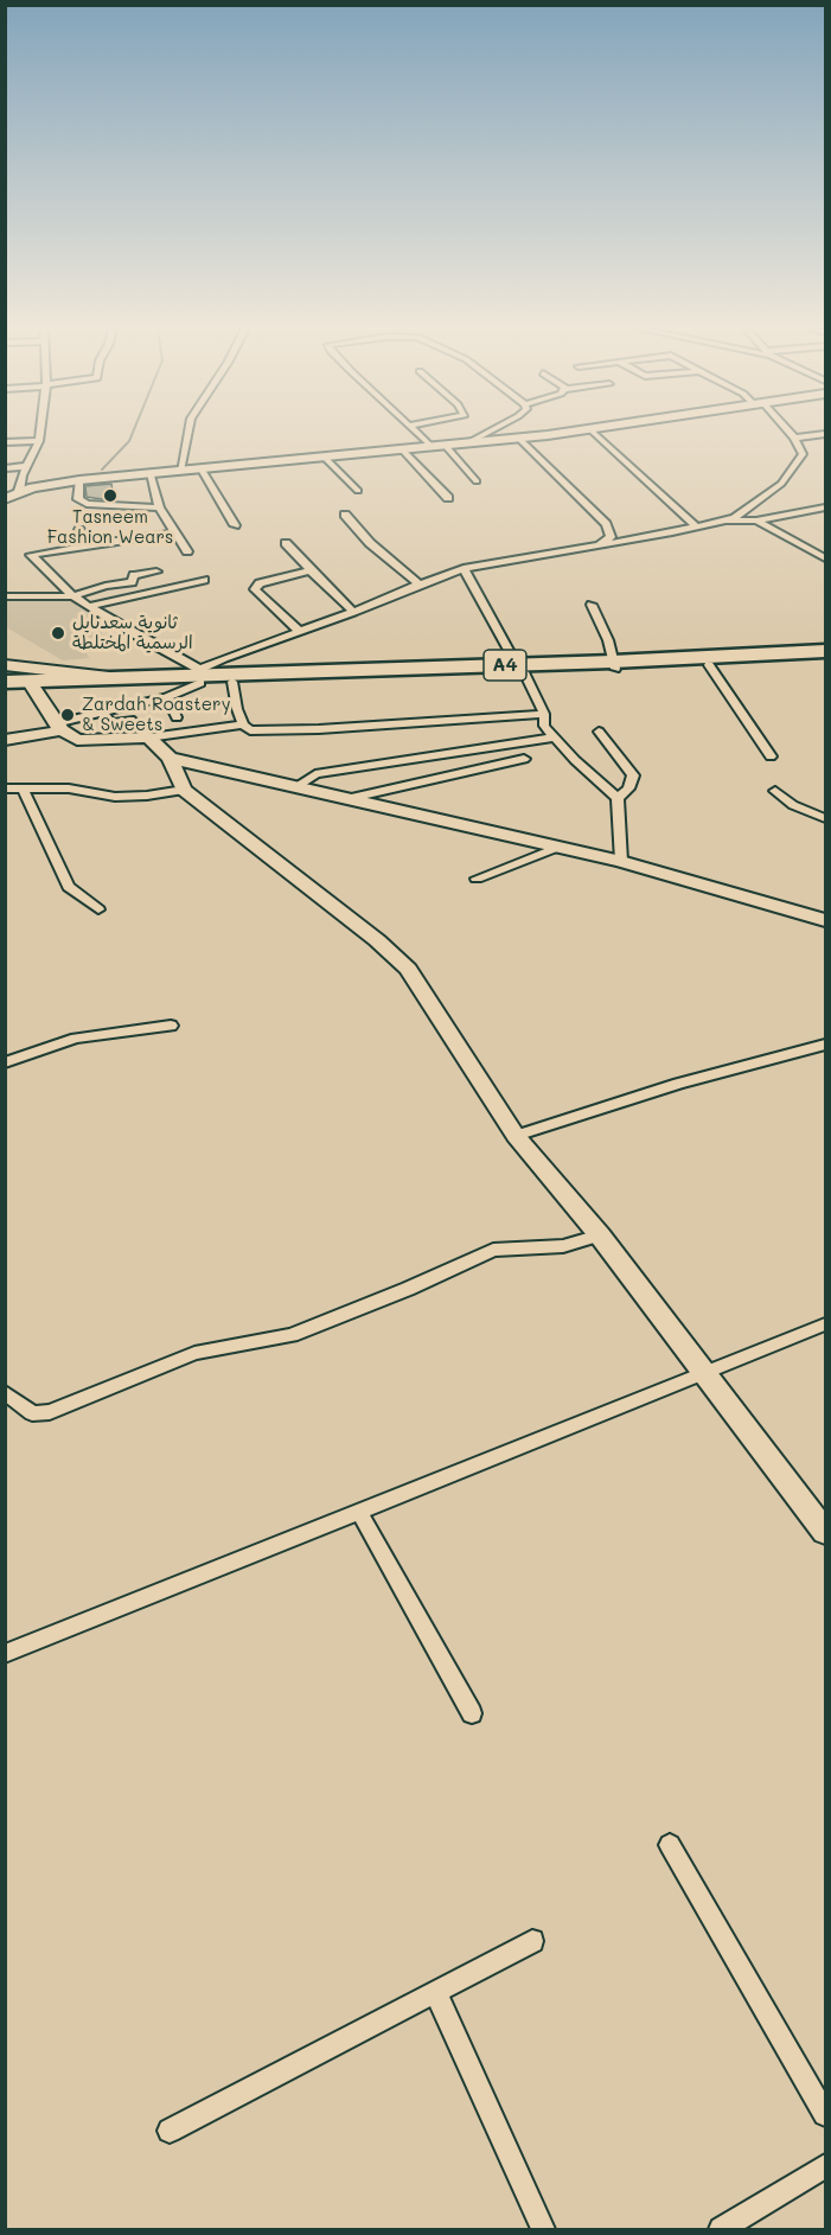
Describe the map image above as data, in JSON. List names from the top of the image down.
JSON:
{
  "streets": {
    "highway": ["A4"]
  },
  "places": ["Tasneem Fashion Wears", "ثانوية سعدنايل الرسمية المختلطة", "Zardah Roastery & Sweets"]
}
